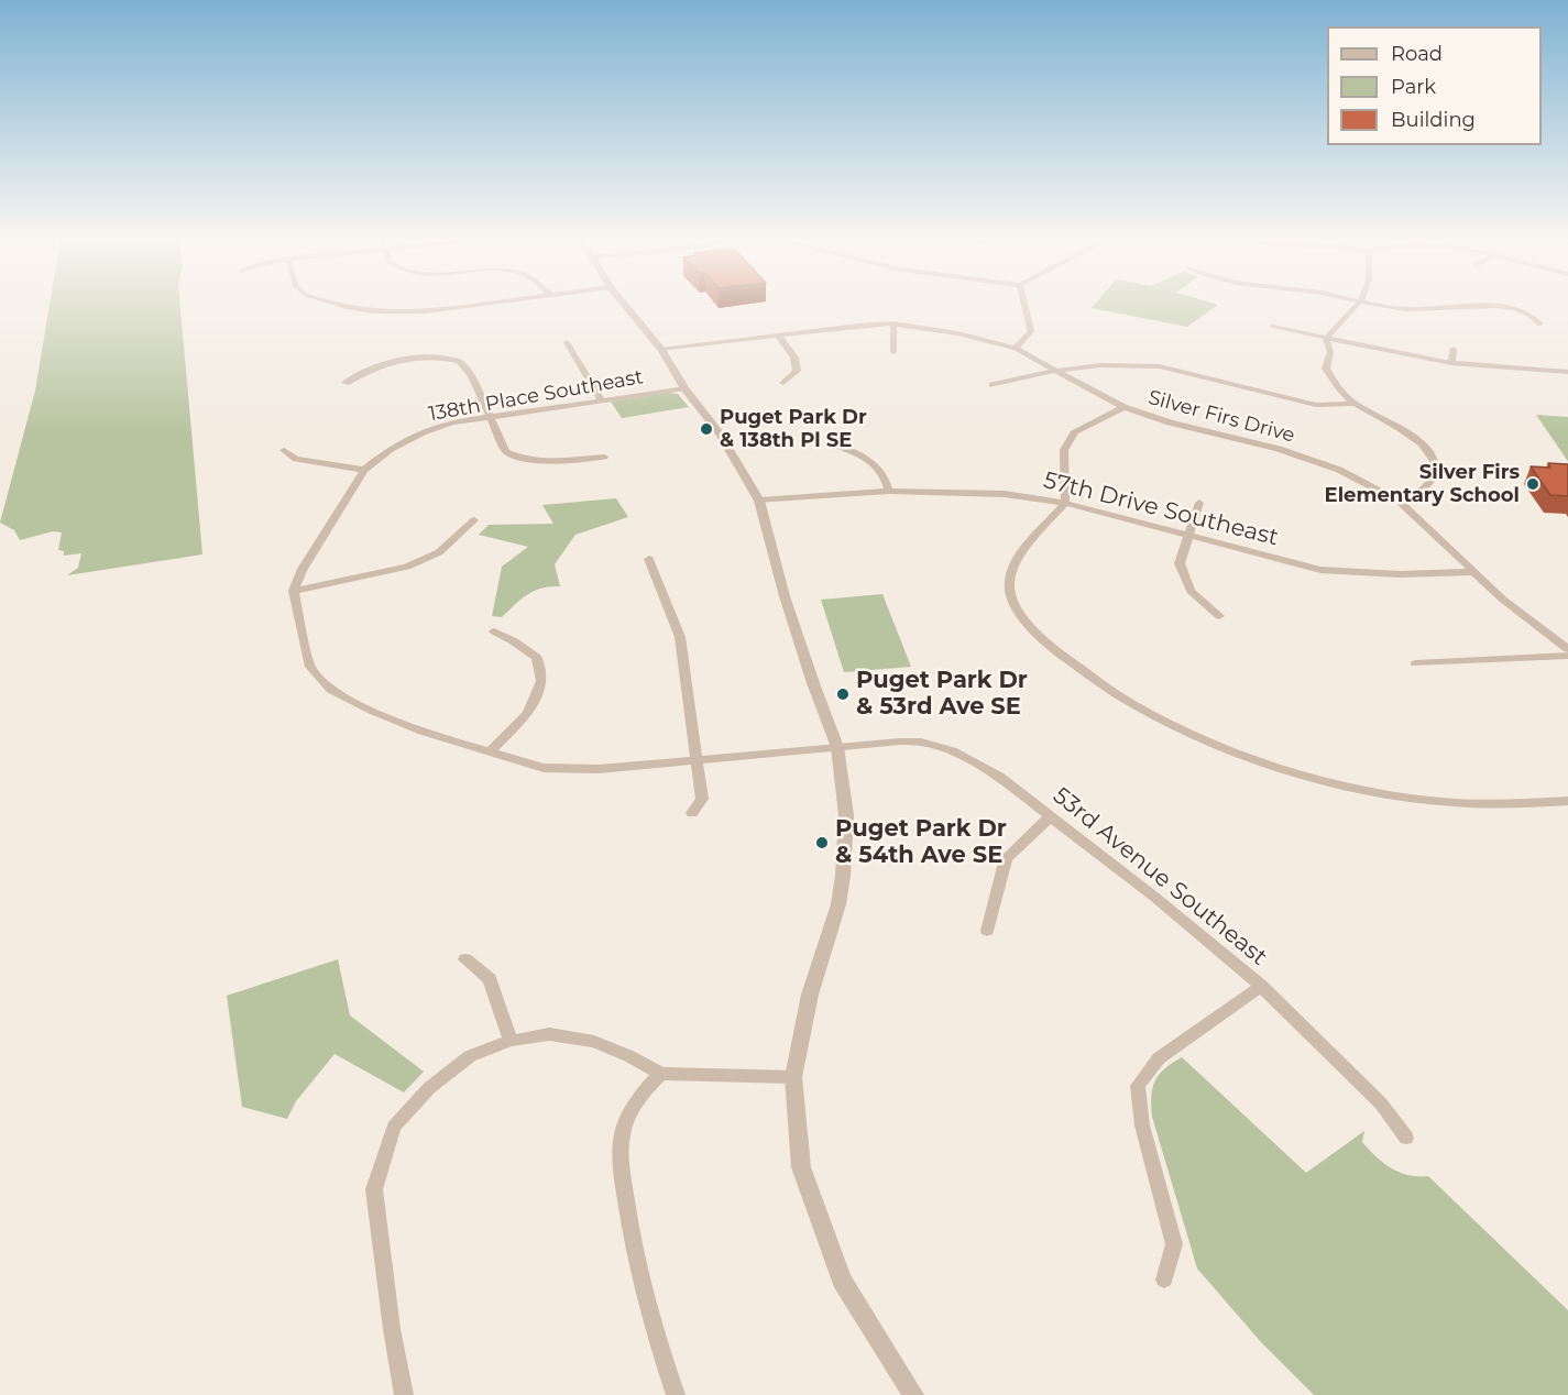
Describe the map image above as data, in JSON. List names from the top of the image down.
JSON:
{
  "streets": {
    "street": [
      "138th Place Southeast",
      "Silver Firs Drive",
      "57th Drive Southeast",
      "53rd Avenue Southeast"
    ]
  },
  "crossings": [
    ["138th Place Southeast", "53rd Avenue Southeast"],
    ["Silver Firs Drive", "57th Drive Southeast"]
  ],
  "places": [
    "Puget Park Dr & 138th Pl SE",
    "Silver Firs Elementary School",
    "Puget Park Dr & 53rd Ave SE",
    "Puget Park Dr & 54th Ave SE"
  ],
  "legend": ["Road", "Park", "Building"]
}
